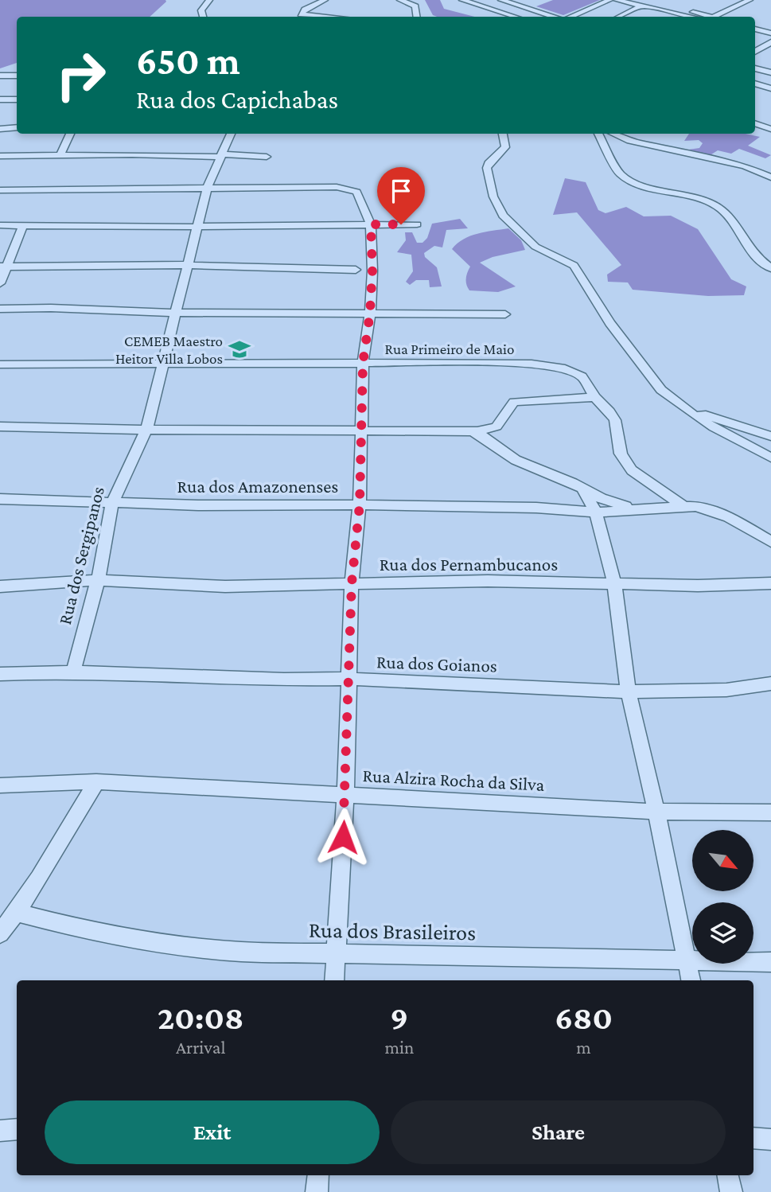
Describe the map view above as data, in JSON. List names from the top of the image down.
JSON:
{
  "streets": {
    "street": [
      "Rua Primeiro de Maio",
      "Rua dos Amazonenses",
      "Rua dos Sergipanos",
      "Rua dos Pernambucanos",
      "Rua dos Goianos",
      "Rua Alzira Rocha da Silva",
      "Rua dos Brasileiros"
    ]
  },
  "crossings": [
    ["Rua Primeiro de Maio", "Rua dos Amazonenses"],
    ["Rua Primeiro de Maio", "Rua dos Sergipanos"],
    ["Rua dos Amazonenses", "Rua dos Sergipanos"],
    ["Rua dos Sergipanos", "Rua dos Pernambucanos"],
    ["Rua dos Sergipanos", "Rua dos Goianos"]
  ],
  "places": {
    "school or university": ["CEMEB Maestro Heitor Villa Lobos"]
  },
  "north": "bottom right",
  "page": {
    "turn": ["650 m", "Rua dos Capichabas"],
    "eta": [
      "20:08",
      "Arrival",
      "9",
      "min",
      "680",
      "m"
    ],
    "buttons": ["Exit", "Share"]
  }
}
